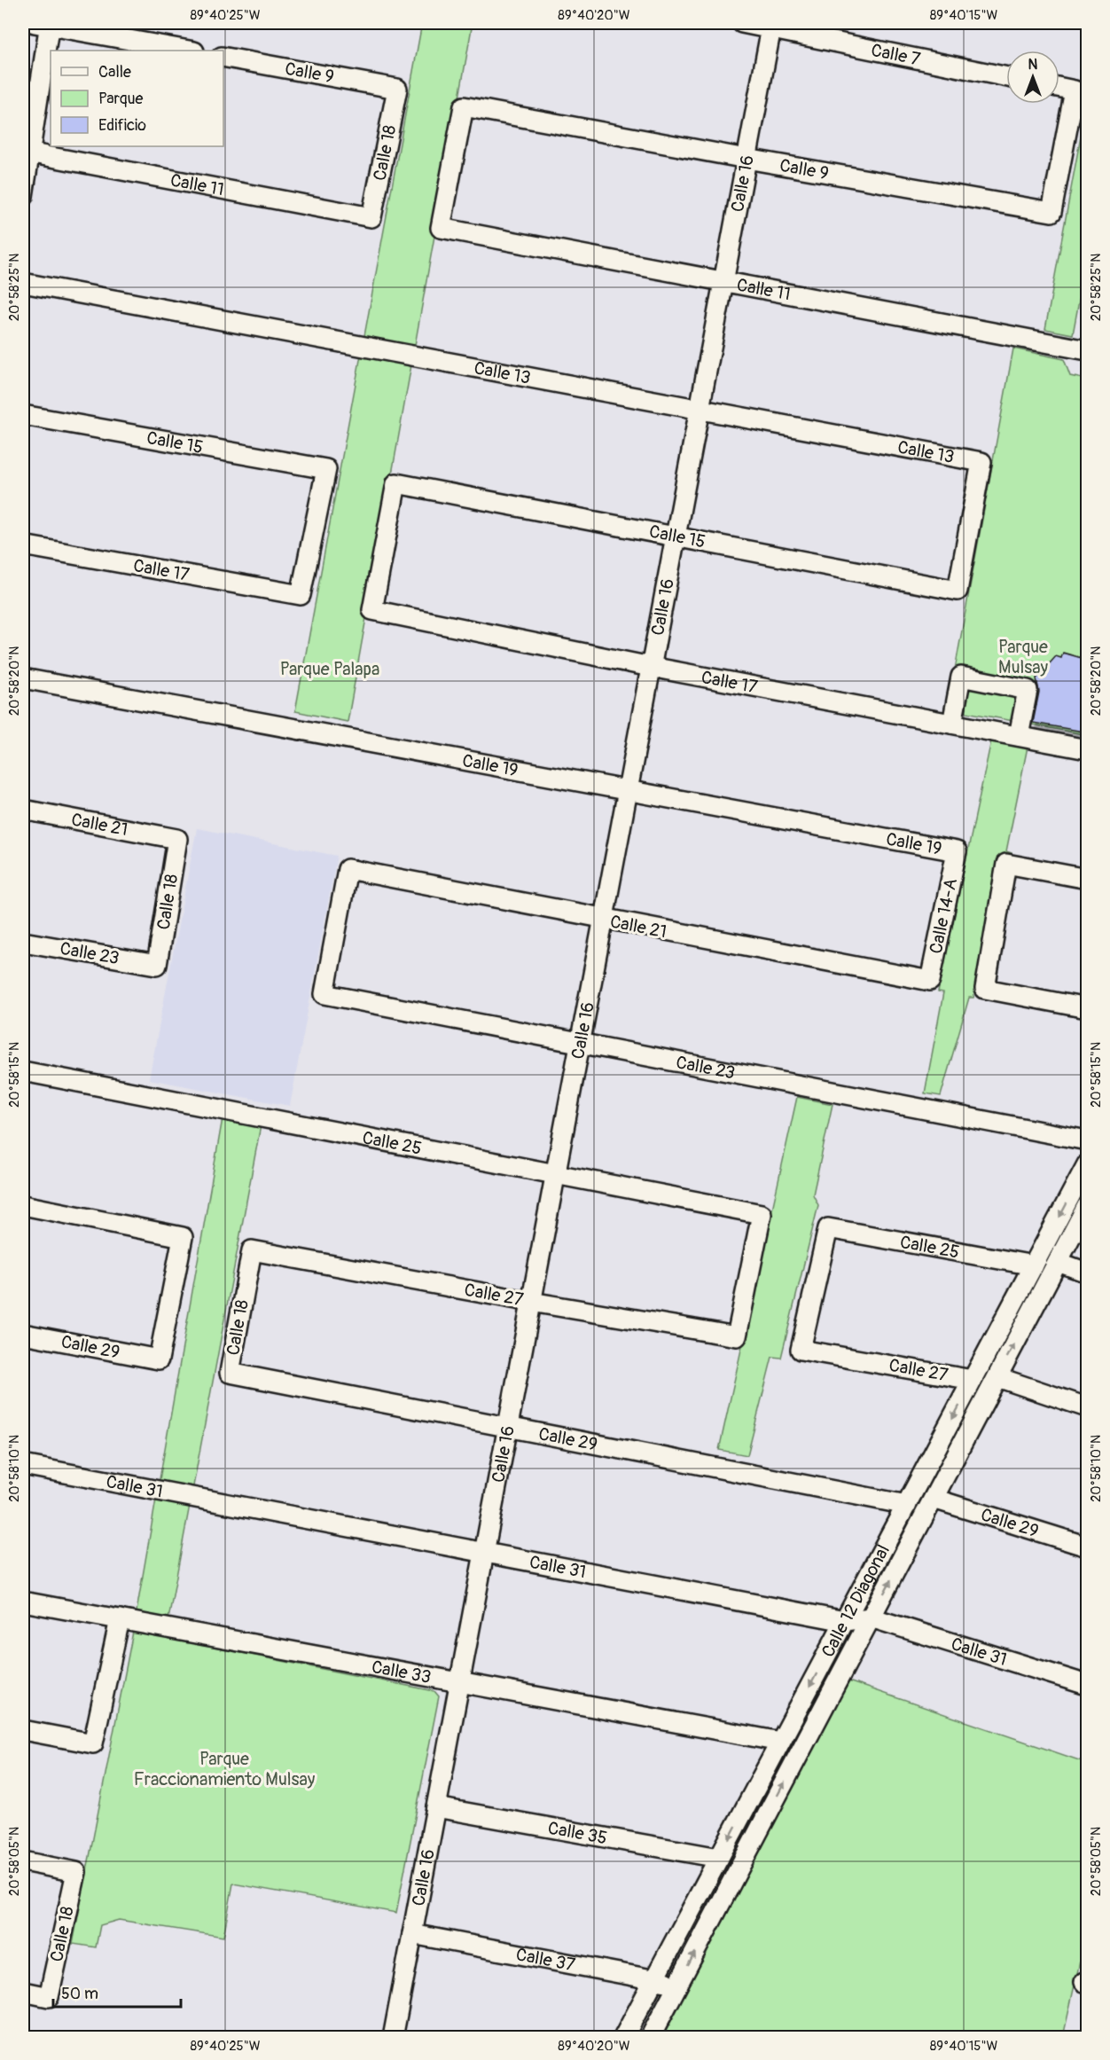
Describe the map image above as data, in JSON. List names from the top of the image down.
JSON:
{
  "streets": {
    "street": [
      "Calle 7",
      "Calle 9",
      "Calle 18",
      "Calle 16",
      "Calle 11",
      "Calle 13",
      "Calle 15",
      "Calle 17",
      "Calle 19",
      "Calle 21",
      "Calle 14-A",
      "Calle 23",
      "Calle 25",
      "Calle 27",
      "Calle 29",
      "Calle 31",
      "Calle 12 Diagonal",
      "Calle 33",
      "Calle 35",
      "Calle 37"
    ]
  },
  "crossings": [
    ["Calle 7", "Calle 16"],
    ["Calle 9", "Calle 18"],
    ["Calle 9", "Calle 16"],
    ["Calle 9", "Calle 11"],
    ["Calle 18", "Calle 11"],
    ["Calle 18", "Calle 21"],
    ["Calle 18", "Calle 23"],
    ["Calle 18", "Calle 27"],
    ["Calle 18", "Calle 29"],
    ["Calle 16", "Calle 11"],
    ["Calle 16", "Calle 13"],
    ["Calle 16", "Calle 15"],
    ["Calle 16", "Calle 17"],
    ["Calle 16", "Calle 19"],
    ["Calle 16", "Calle 21"],
    ["Calle 16", "Calle 23"],
    ["Calle 16", "Calle 25"],
    ["Calle 16", "Calle 27"],
    ["Calle 16", "Calle 29"],
    ["Calle 16", "Calle 31"],
    ["Calle 16", "Calle 33"],
    ["Calle 16", "Calle 35"],
    ["Calle 16", "Calle 37"],
    ["Calle 13", "Calle 15"],
    ["Calle 15", "Calle 17"],
    ["Calle 19", "Calle 14-A"],
    ["Calle 21", "Calle 14-A"],
    ["Calle 21", "Calle 23"],
    ["Calle 25", "Calle 27"],
    ["Calle 25", "Calle 12 Diagonal"],
    ["Calle 27", "Calle 12 Diagonal"],
    ["Calle 29", "Calle 12 Diagonal"],
    ["Calle 31", "Calle 12 Diagonal"],
    ["Calle 12 Diagonal", "Calle 33"],
    ["Calle 12 Diagonal", "Calle 35"],
    ["Calle 12 Diagonal", "Calle 37"]
  ],
  "parks": ["Parque Mulsay", "Parque Palapa", "Parque Fraccionamiento Mulsay"],
  "legend": ["Calle", "Parque", "Edificio"],
  "scale_bar": "50 m",
  "north": "top",
  "coordinates": [
    "89°40'25\"W",
    "89°40'20\"W",
    "89°40'15\"W",
    "20°58'25\"N",
    "20°58'20\"N",
    "20°58'15\"N",
    "20°58'10\"N",
    "20°58'05\"N"
  ]
}
